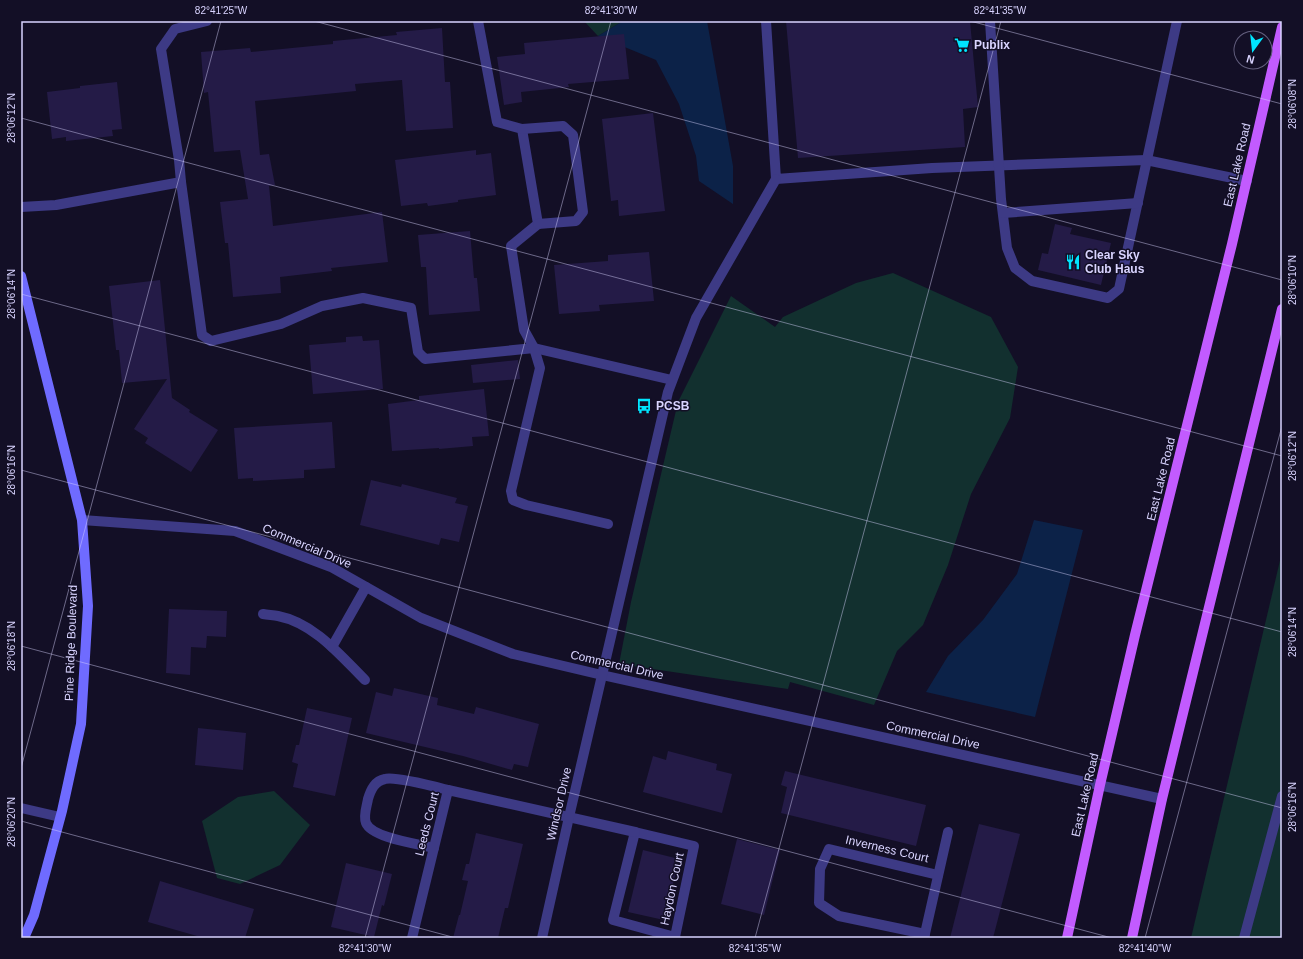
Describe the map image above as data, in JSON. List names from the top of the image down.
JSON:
{
  "streets": {
    "main road": ["East Lake Road"],
    "street": [
      "Commercial Drive",
      "Pine Ridge Boulevard",
      "Windsor Drive",
      "Leeds Court",
      "Inverness Court",
      "Haydon Court"
    ]
  },
  "crossings": [
    ["East Lake Road", "Commercial Drive"],
    ["Commercial Drive", "Pine Ridge Boulevard"],
    ["Commercial Drive", "Windsor Drive"],
    ["Windsor Drive", "Leeds Court"],
    ["Windsor Drive", "Haydon Court"],
    ["Leeds Court", "Haydon Court"]
  ],
  "places": {
    "supermarket": ["Publix"],
    "restaurant": ["Clear Sky Club Haus"],
    "bus stop": ["PCSB"]
  },
  "north": "bottom",
  "coordinates": [
    "82°41'25\"W",
    "82°41'30\"W",
    "82°41'35\"W",
    "28°06'08\"N",
    "28°06'12\"N",
    "28°06'10\"N",
    "28°06'14\"N",
    "28°06'16\"N",
    "28°06'18\"N",
    "28°06'20\"N",
    "82°41'40\"W"
  ]
}
